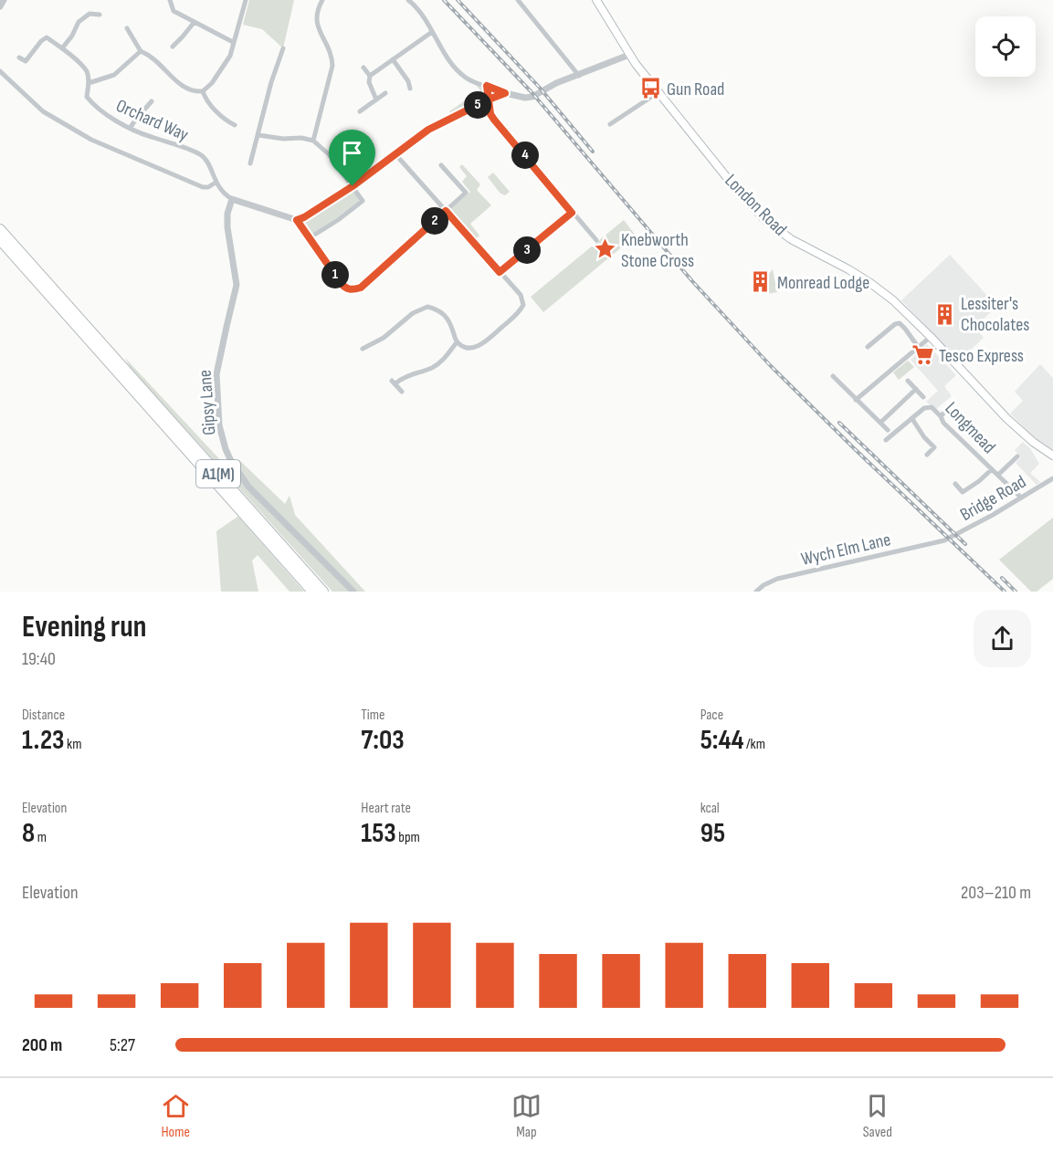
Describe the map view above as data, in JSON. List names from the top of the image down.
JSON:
{
  "streets": {
    "highway": ["A1(M)"],
    "main road": ["London Road"],
    "street": [
      "Orchard Way",
      "Gipsy Lane",
      "Longmead",
      "Bridge Road",
      "Wych Elm Lane"
    ]
  },
  "crossings": [
    ["Orchard Way", "Gipsy Lane"],
    ["Longmead", "Bridge Road"],
    ["Bridge Road", "Wych Elm Lane"]
  ],
  "places": {
    "bus stop": ["Gun Road"],
    "place": ["Knebworth Stone Cross"],
    "building": ["Monread Lodge", "Lessiter's Chocolates"],
    "supermarket": ["Tesco Express"]
  },
  "page": {
    "pins": [
      "5",
      "4",
      "2",
      "3",
      "1"
    ],
    "heading": ["Evening run", "19:40"],
    "stats": [
      ["Distance", "1.23 km"],
      ["Time", "7:03"],
      ["Pace", "5:44 /km"],
      ["Elevation", "8 m"],
      ["Heart rate", "153 bpm"],
      ["kcal", "95"]
    ],
    "chart": ["Elevation", "203–210 m"],
    "list": [
      {
        "name": "200 m",
        "note": "5:27"
      }
    ],
    "tabs": ["Home", "Map", "Saved"]
  }
}
